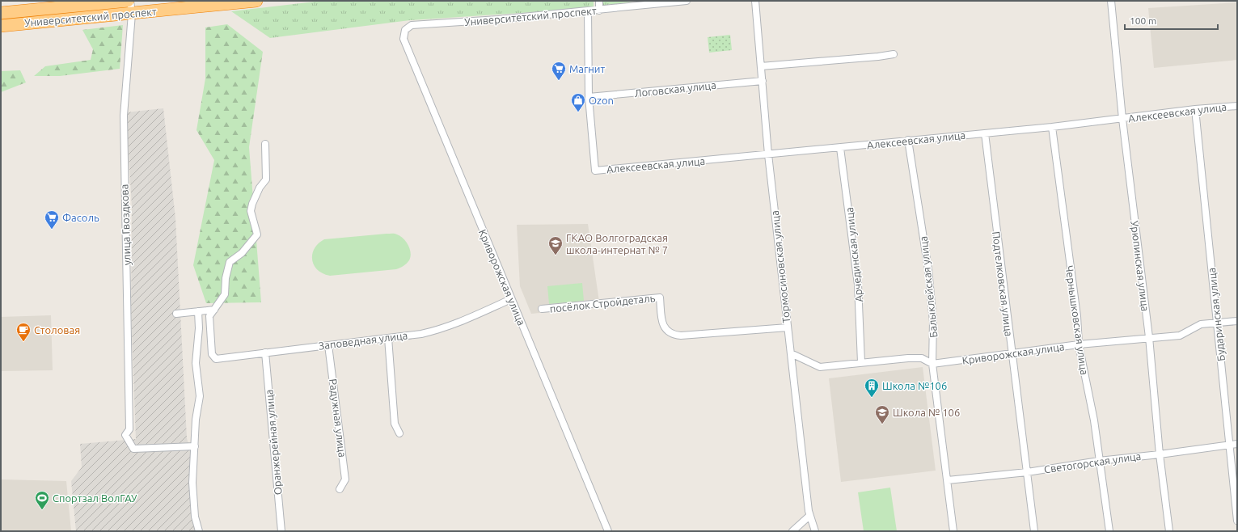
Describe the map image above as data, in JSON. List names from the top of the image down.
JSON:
{
  "streets": {
    "highway": ["Университетский проспект"],
    "street": [
      "Логовская улица",
      "Алексеевская улица",
      "улица Гвоздкова",
      "Арчединская улица",
      "Урюпинская улица",
      "Тормосиновская улица",
      "Криворожская улица",
      "Подтелковская улица",
      "Балыклейская улица",
      "посёлок Стройдеталь",
      "Бударинская улица",
      "Чернышковская улица",
      "Заповедная улица",
      "Радужная улица",
      "Оранжерейная улица",
      "Светогорская улица"
    ]
  },
  "crossings": [
    ["Университетский проспект", "улица Гвоздкова"],
    ["Университетский проспект", "Криворожская улица"],
    ["Логовская улица", "Алексеевская улица"],
    ["Логовская улица", "Тормосиновская улица"],
    ["Алексеевская улица", "Арчединская улица"],
    ["Алексеевская улица", "Урюпинская улица"],
    ["Алексеевская улица", "Тормосиновская улица"],
    ["Алексеевская улица", "Подтелковская улица"],
    ["Алексеевская улица", "Балыклейская улица"],
    ["Алексеевская улица", "Бударинская улица"],
    ["Алексеевская улица", "Чернышковская улица"],
    ["Арчединская улица", "Криворожская улица"],
    ["Урюпинская улица", "Криворожская улица"],
    ["Урюпинская улица", "Светогорская улица"],
    ["Тормосиновская улица", "Криворожская улица"],
    ["Тормосиновская улица", "посёлок Стройдеталь"],
    ["Криворожская улица", "Подтелковская улица"],
    ["Криворожская улица", "Балыклейская улица"],
    ["Криворожская улица", "Бударинская улица"],
    ["Криворожская улица", "Чернышковская улица"],
    ["Криворожская улица", "Заповедная улица"],
    ["Подтелковская улица", "Светогорская улица"],
    ["Балыклейская улица", "Светогорская улица"],
    ["Бударинская улица", "Светогорская улица"],
    ["Чернышковская улица", "Светогорская улица"],
    ["Заповедная улица", "Радужная улица"],
    ["Заповедная улица", "Оранжерейная улица"]
  ],
  "places": {
    "supermarket": ["Магнит", "Фасоль"],
    "shop": ["Ozon"],
    "school or university": ["ГКАО Волгоградская школа-интернат № 7", "Школа № 106"],
    "cafe": ["Столовая"],
    "building": ["Школа №106"],
    "sports": ["Спортзал ВолГАУ"]
  },
  "scale_bar": "100 m"
}
